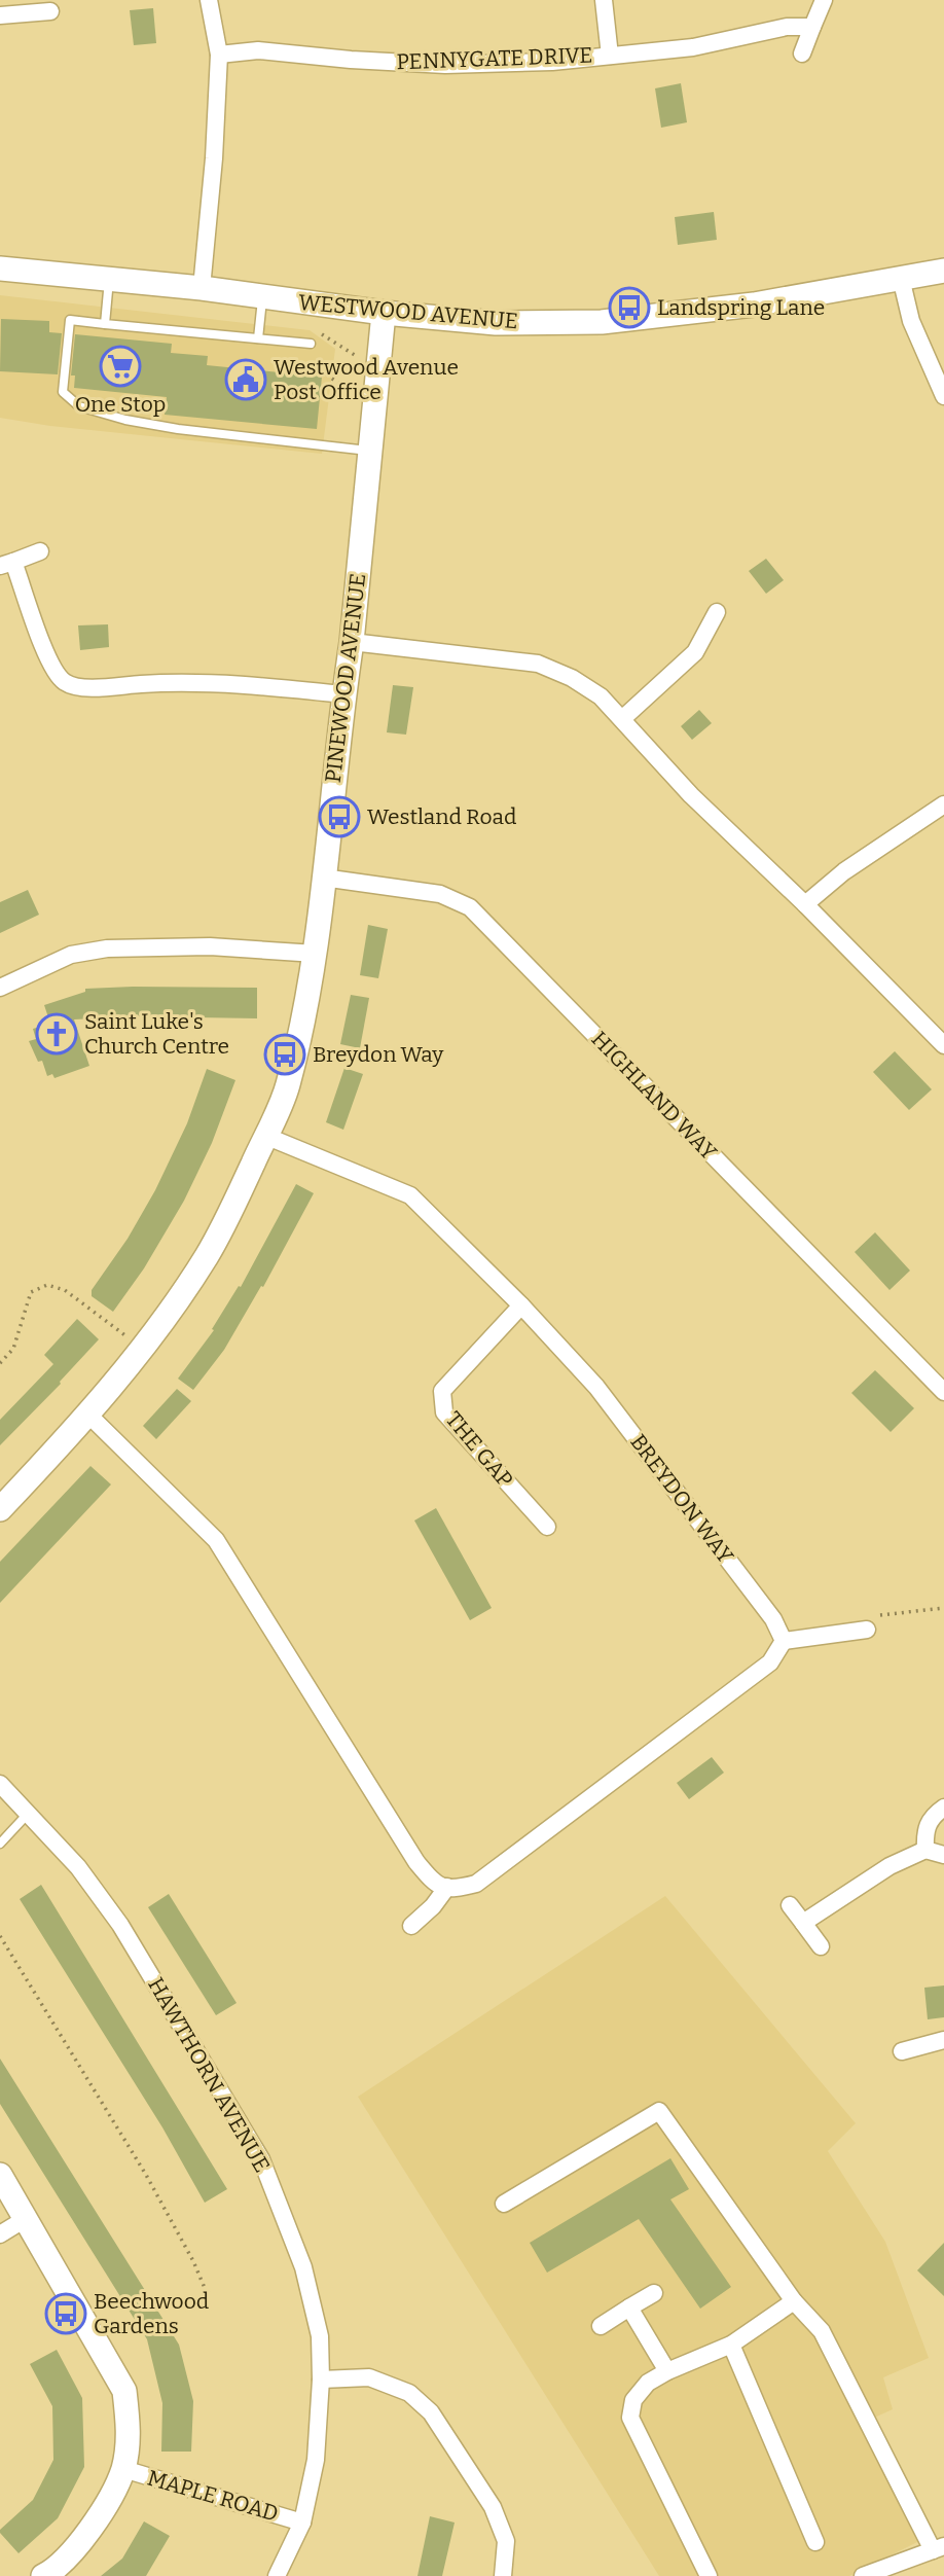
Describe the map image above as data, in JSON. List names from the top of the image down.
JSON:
{
  "streets": {
    "street": [
      "PENNYGATE DRIVE",
      "WESTWOOD AVENUE",
      "PINEWOOD AVENUE",
      "HIGHLAND WAY",
      "THE GAP",
      "BREYDON WAY",
      "HAWTHORN AVENUE",
      "MAPLE ROAD"
    ]
  },
  "crossings": [
    ["WESTWOOD AVENUE", "PINEWOOD AVENUE"],
    ["PINEWOOD AVENUE", "HIGHLAND WAY"],
    ["PINEWOOD AVENUE", "BREYDON WAY"],
    ["THE GAP", "BREYDON WAY"],
    ["HAWTHORN AVENUE", "MAPLE ROAD"]
  ],
  "places": {
    "bus stop": [
      "Landspring Lane",
      "Westland Road",
      "Breydon Way",
      "Beechwood Gardens"
    ],
    "supermarket": ["One Stop"],
    "public building": ["Westwood Avenue Post Office"],
    "church": ["Saint Luke's Church Centre"]
  }
}
